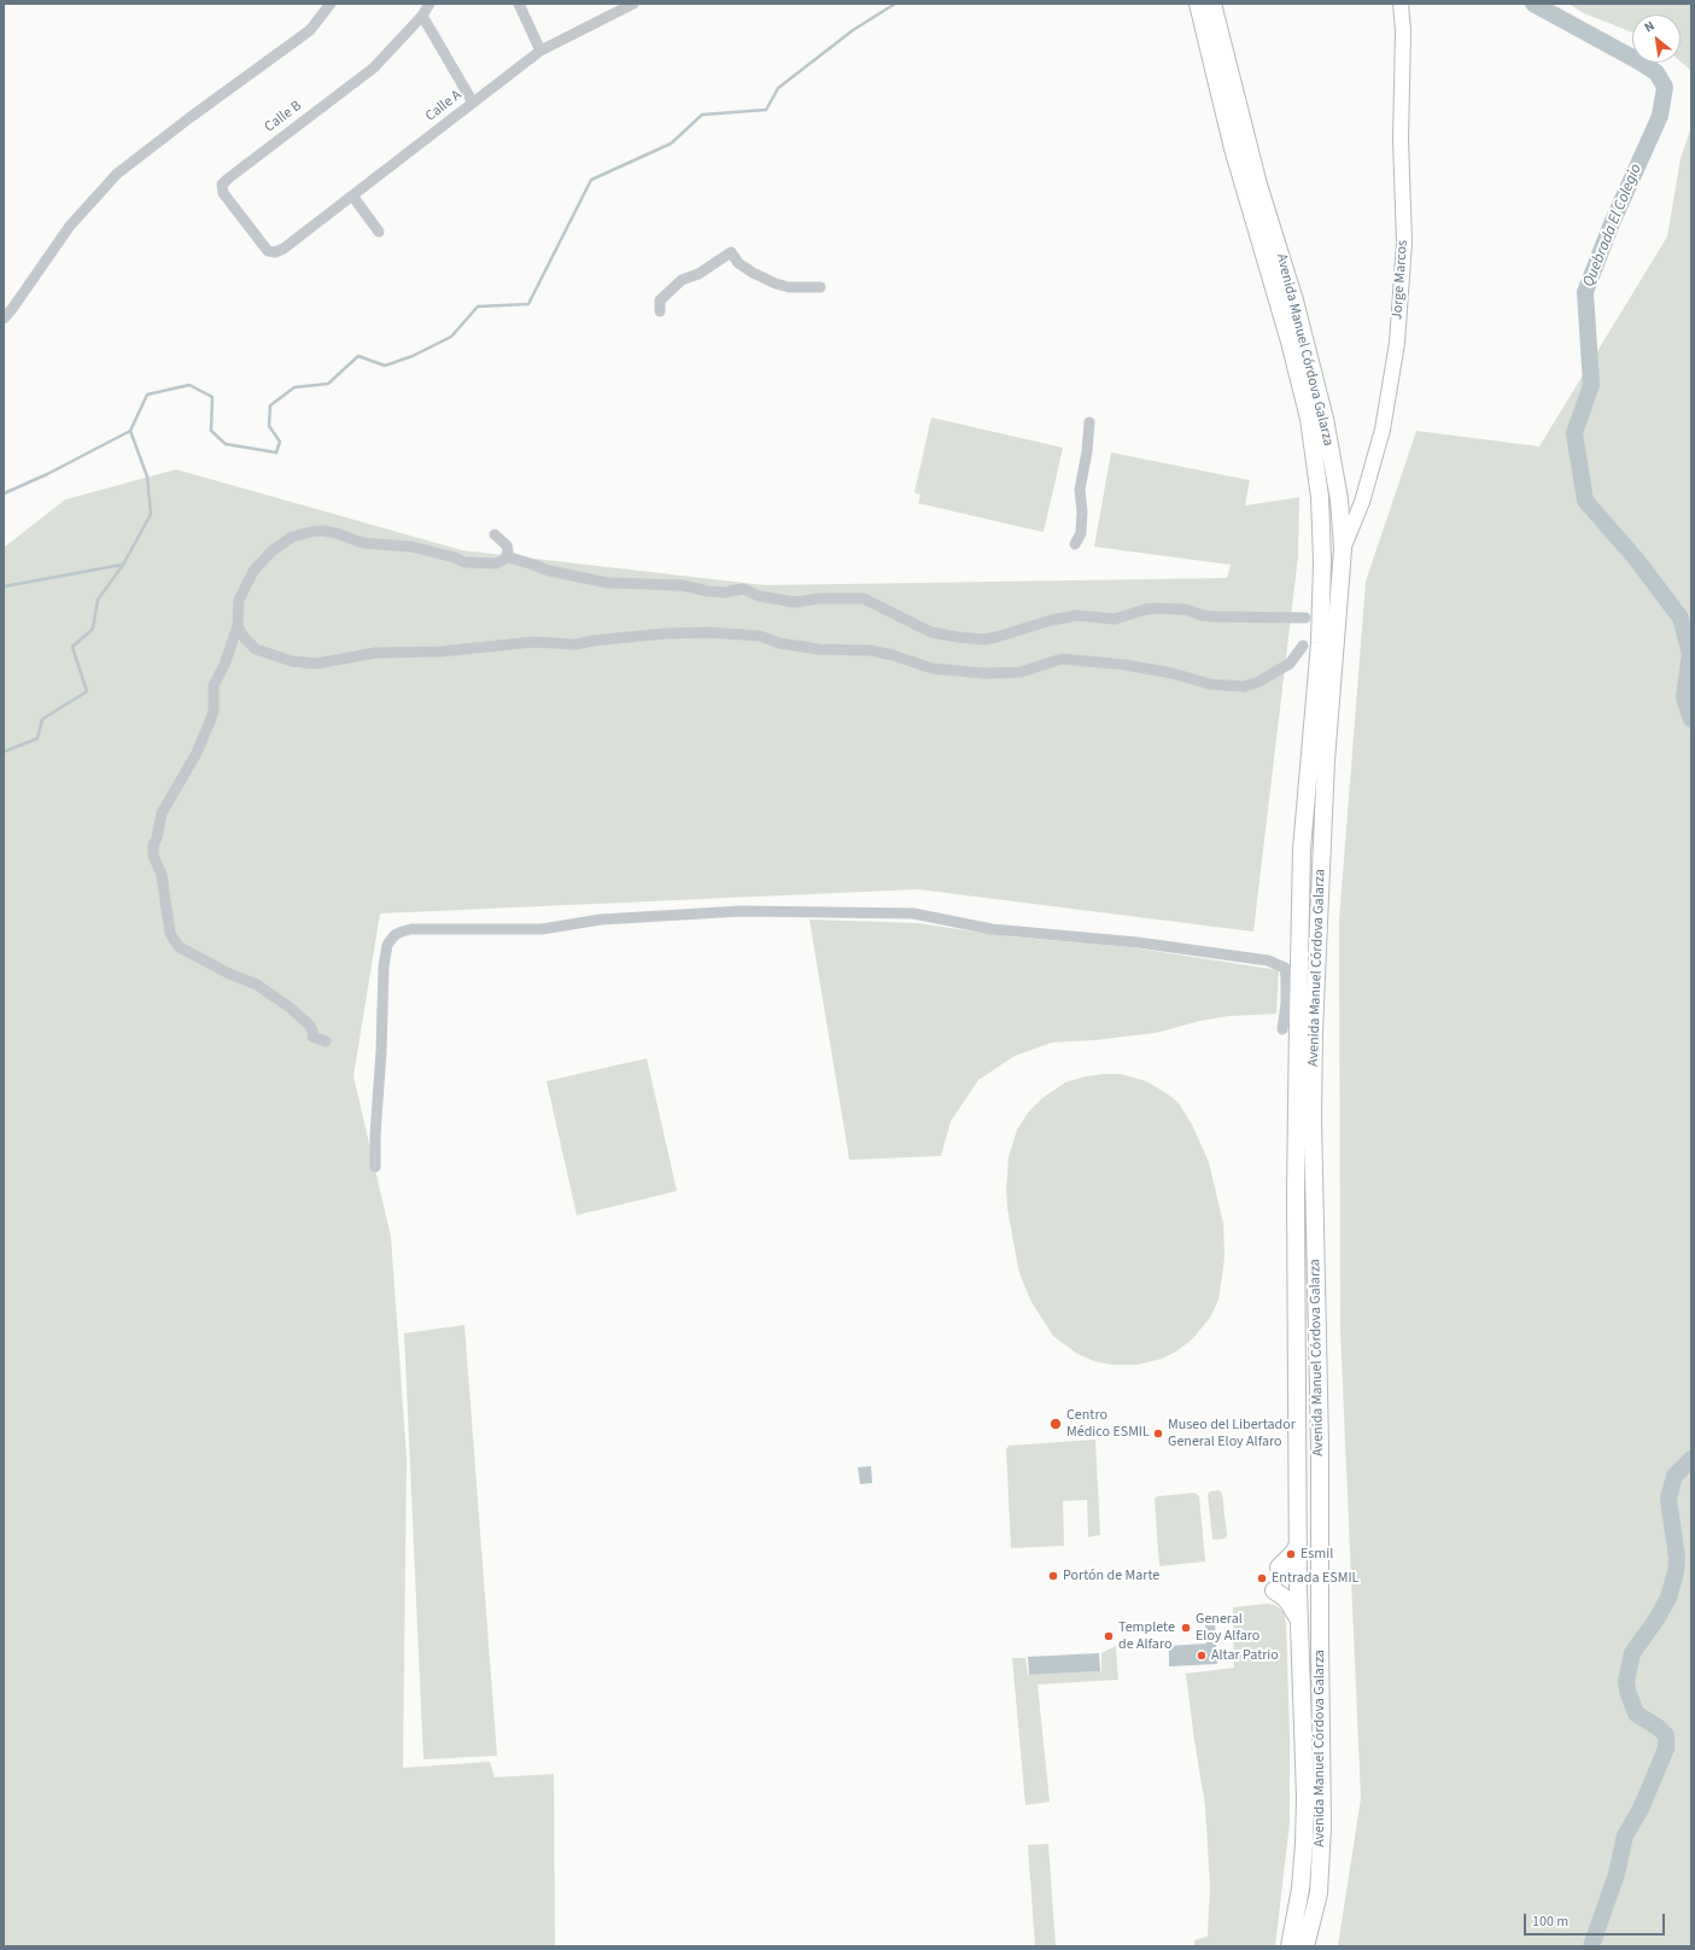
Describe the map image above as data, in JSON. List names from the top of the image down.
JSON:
{
  "streets": {
    "main road": ["Jorge Marcos", "Avenida Manuel Córdova Galarza"],
    "street": ["Calle A", "Calle B"]
  },
  "crossings": [
    ["Calle A", "Calle B"],
    ["Jorge Marcos", "Avenida Manuel Córdova Galarza"]
  ],
  "water": ["Quebrada El Colegio"],
  "places": [
    "Centro Médico ESMIL",
    "Museo del Libertador General Eloy Alfaro",
    "Esmil",
    "Portón de Marte",
    "Entrada ESMIL",
    "General Eloy Alfaro",
    "Templete de Alfaro",
    "Altar Patrio"
  ],
  "scale_bar": "100 m",
  "north": "top left"
}
